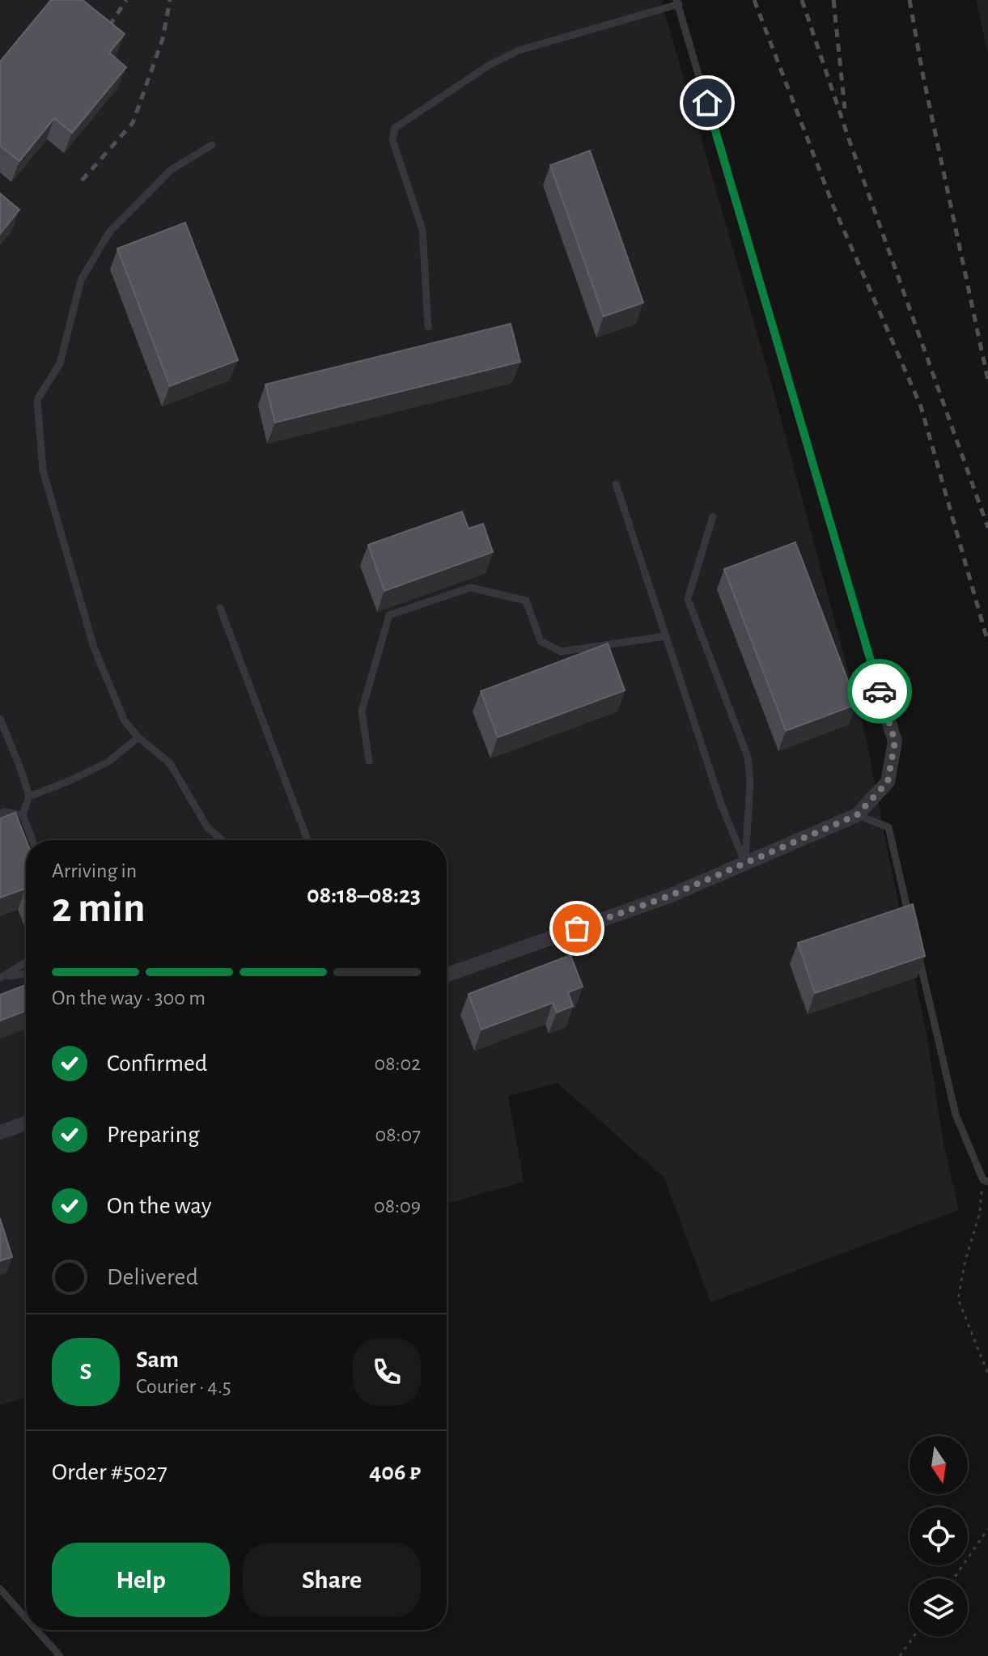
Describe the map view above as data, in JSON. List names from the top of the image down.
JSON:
{
  "north": "bottom",
  "page": {
    "heading": ["2 min", "Arriving in", "08:18–08:23"],
    "panel": [
      "Sam",
      "Courier · 4.5",
      "Order #5027",
      "406 ₽"
    ],
    "bar": "On the way · 300 m",
    "list": [
      ["Confirmed", "08:02"],
      ["Preparing", "08:07"],
      ["On the way", "08:09"],
      "Delivered"
    ],
    "round": "S",
    "buttons": ["Help", "Share"]
  }
}
